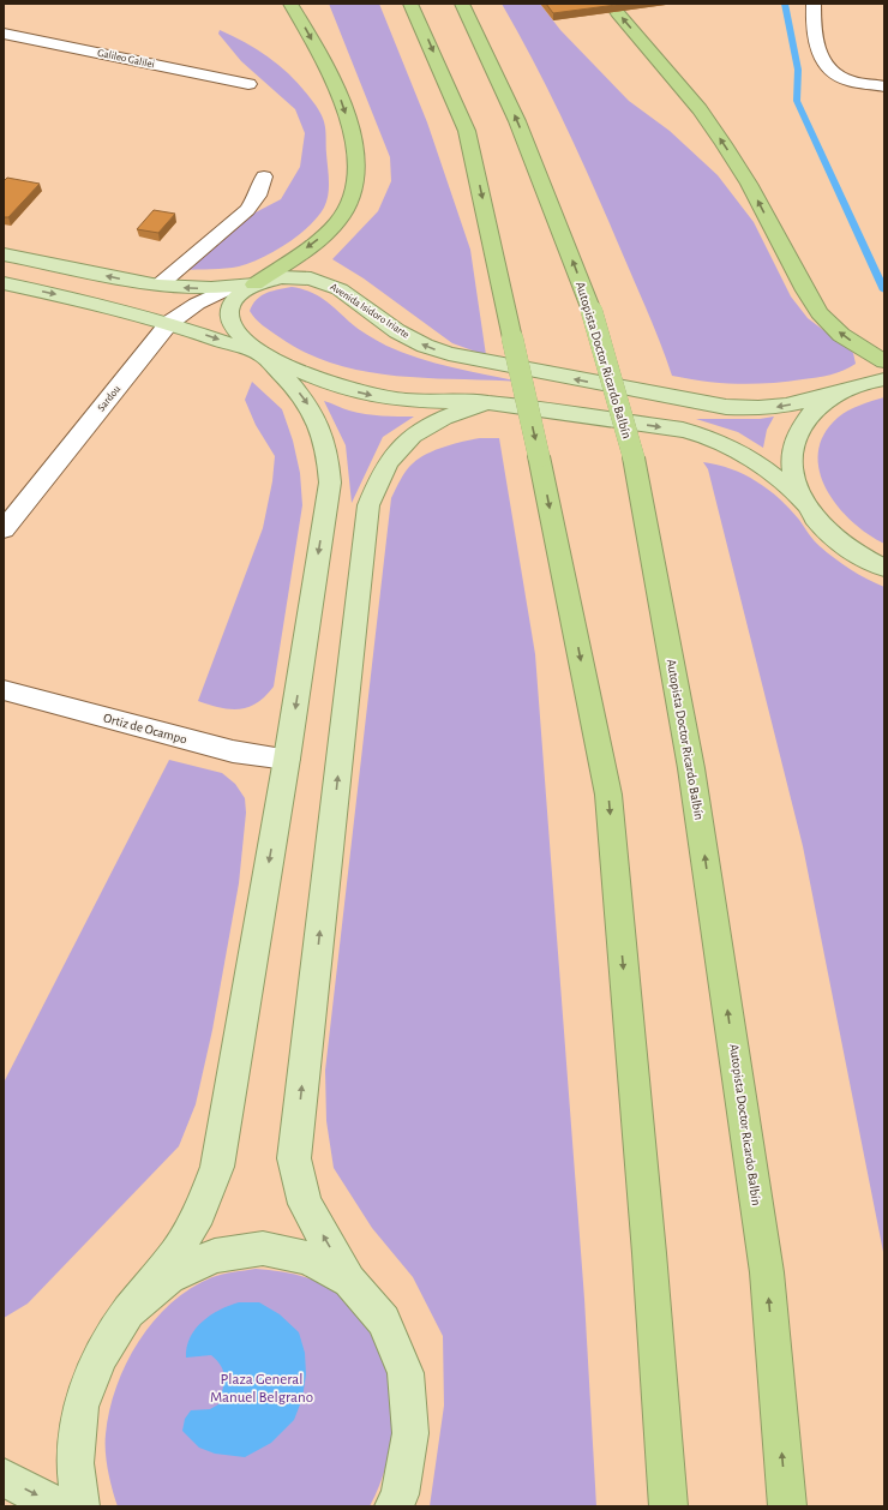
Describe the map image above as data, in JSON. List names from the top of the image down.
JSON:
{
  "streets": {
    "highway": ["Autopista Doctor Ricardo Balbín"],
    "main road": ["Avenida Isidoro Iriarte"],
    "street": ["Galileo Galilei", "Sardou", "Ortiz de Ocampo"]
  },
  "crossings": [
    ["Avenida Isidoro Iriarte", "Sardou"]
  ],
  "parks": ["Plaza General Manuel Belgrano"]
}
